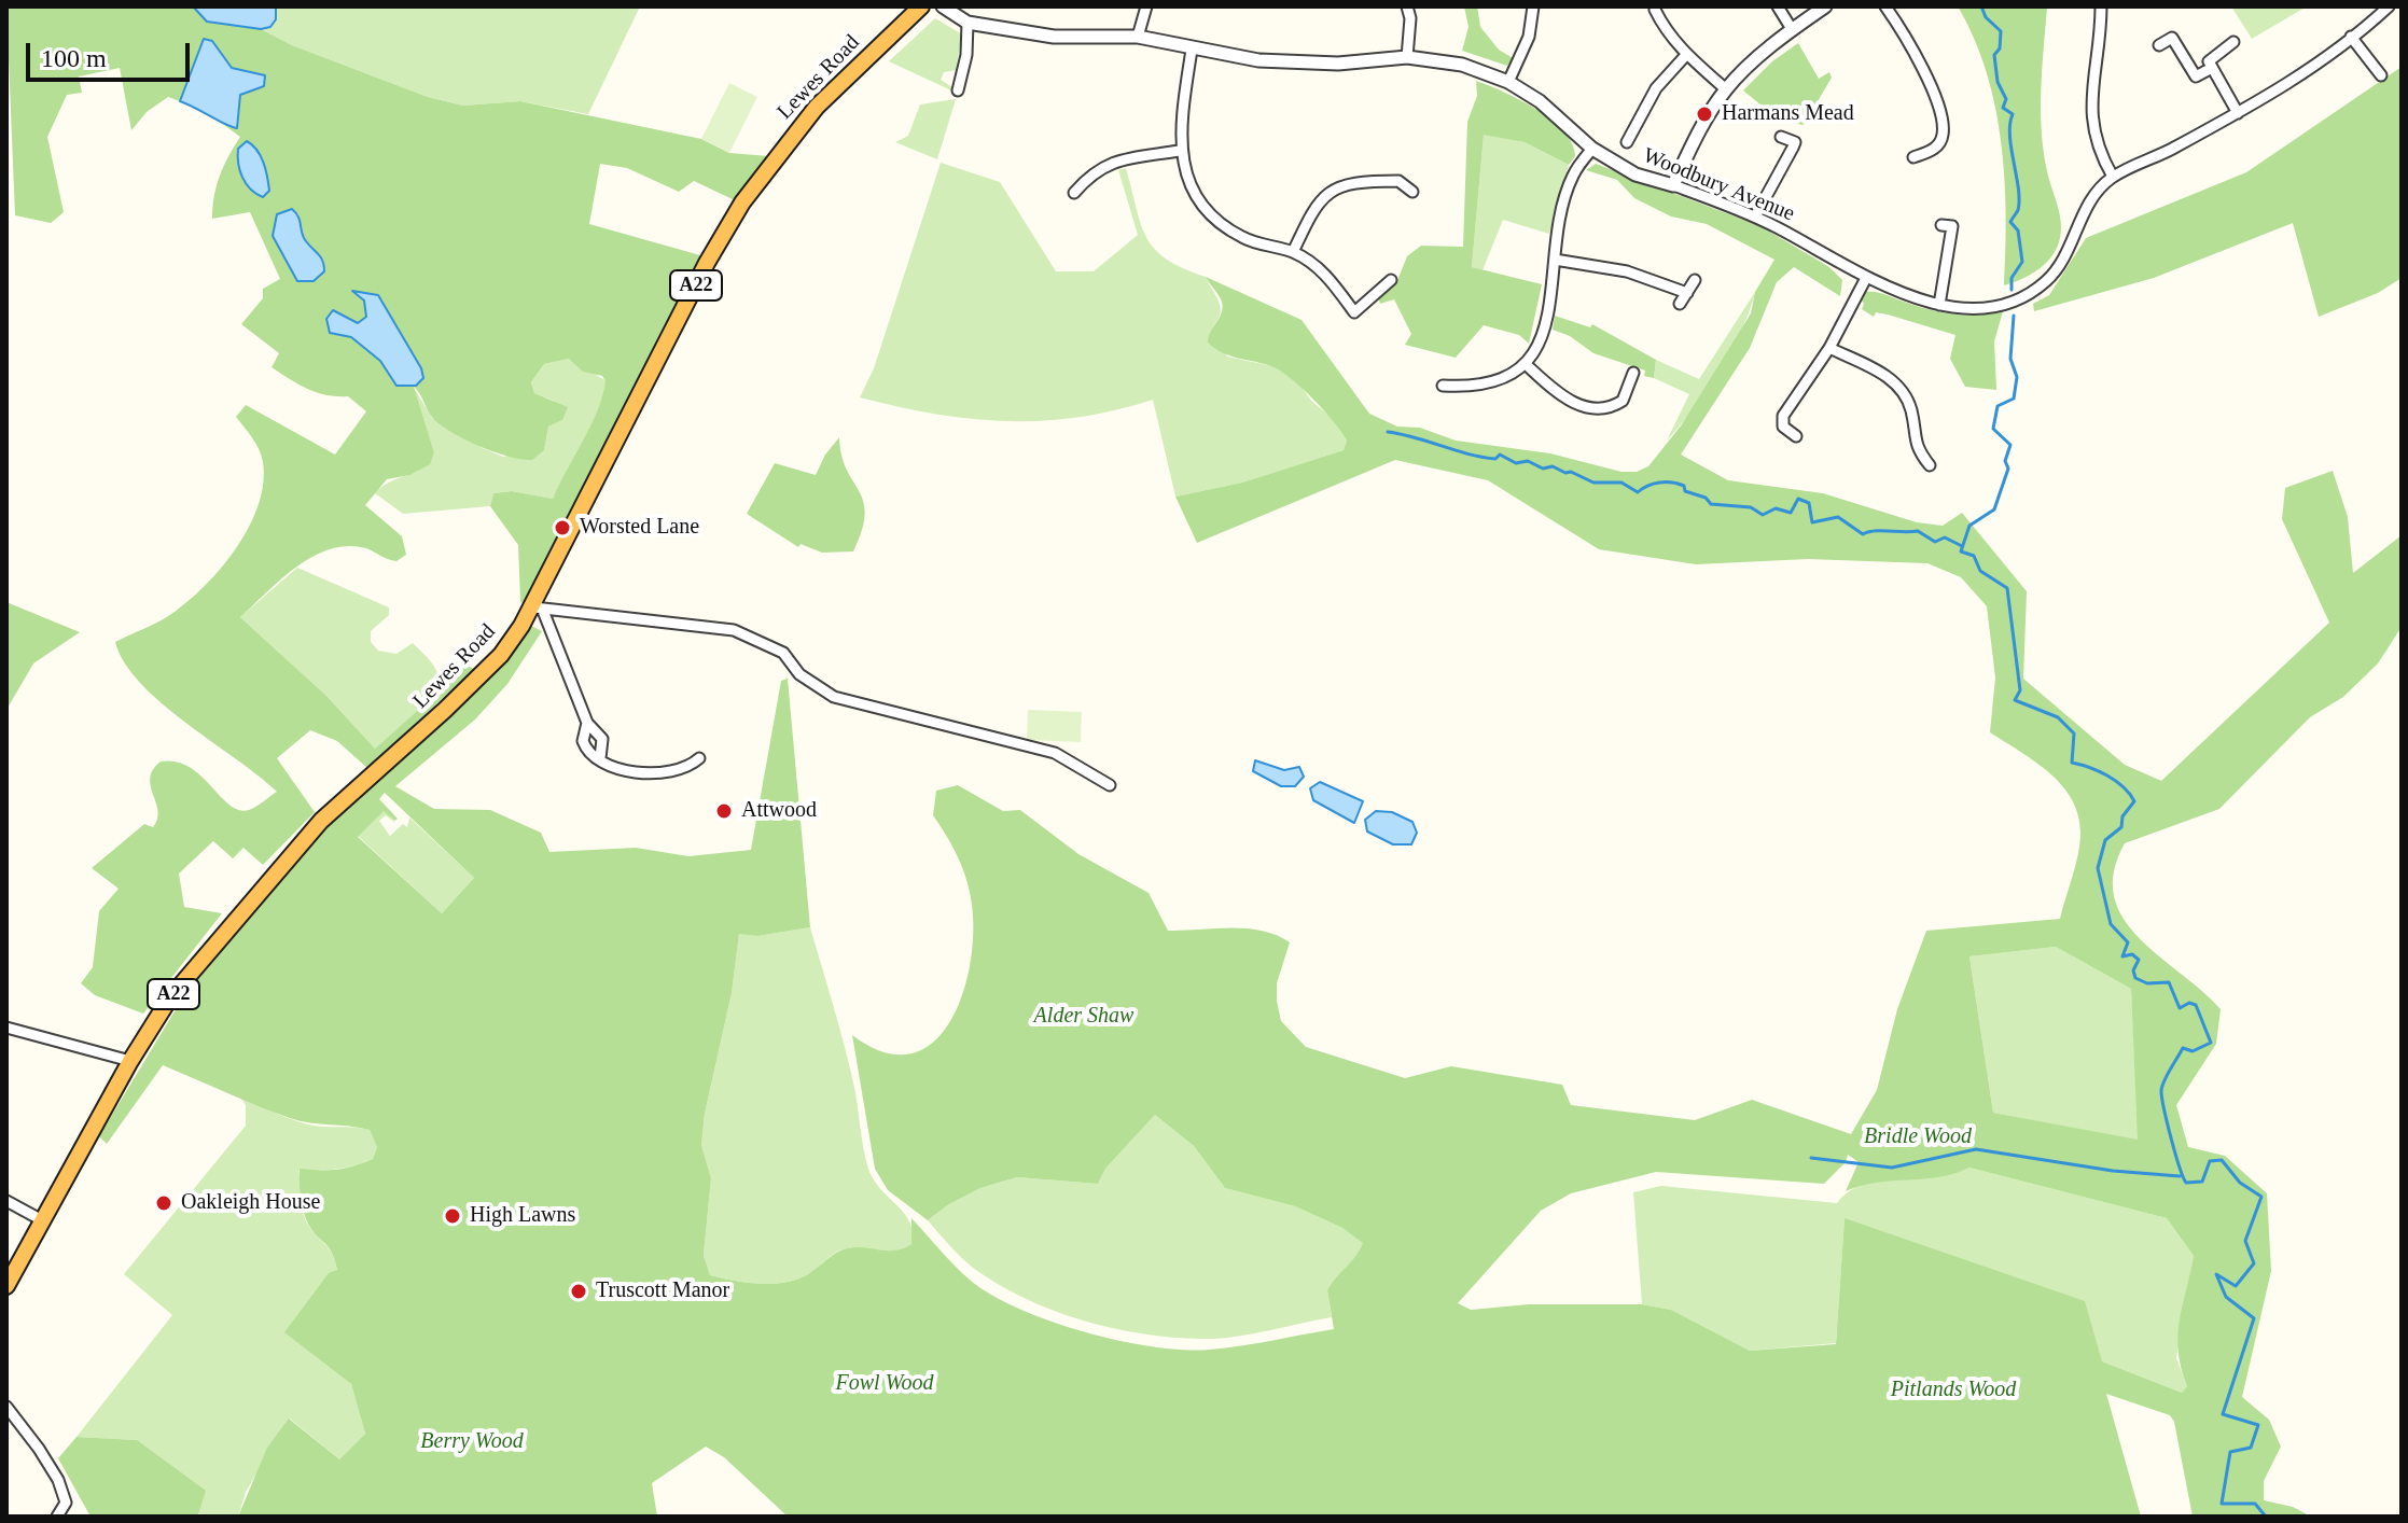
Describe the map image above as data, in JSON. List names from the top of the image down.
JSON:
{
  "streets": {
    "highway": ["Lewes Road", "A22"],
    "street": ["Woodbury Avenue"]
  },
  "parks": [
    "Alder Shaw",
    "Bridle Wood",
    "Fowl Wood",
    "Pitlands Wood",
    "Berry Wood"
  ],
  "places": [
    "Harmans Mead",
    "Worsted Lane",
    "Attwood",
    "Oakleigh House",
    "High Lawns",
    "Truscott Manor"
  ],
  "scale_bar": "100 m"
}
